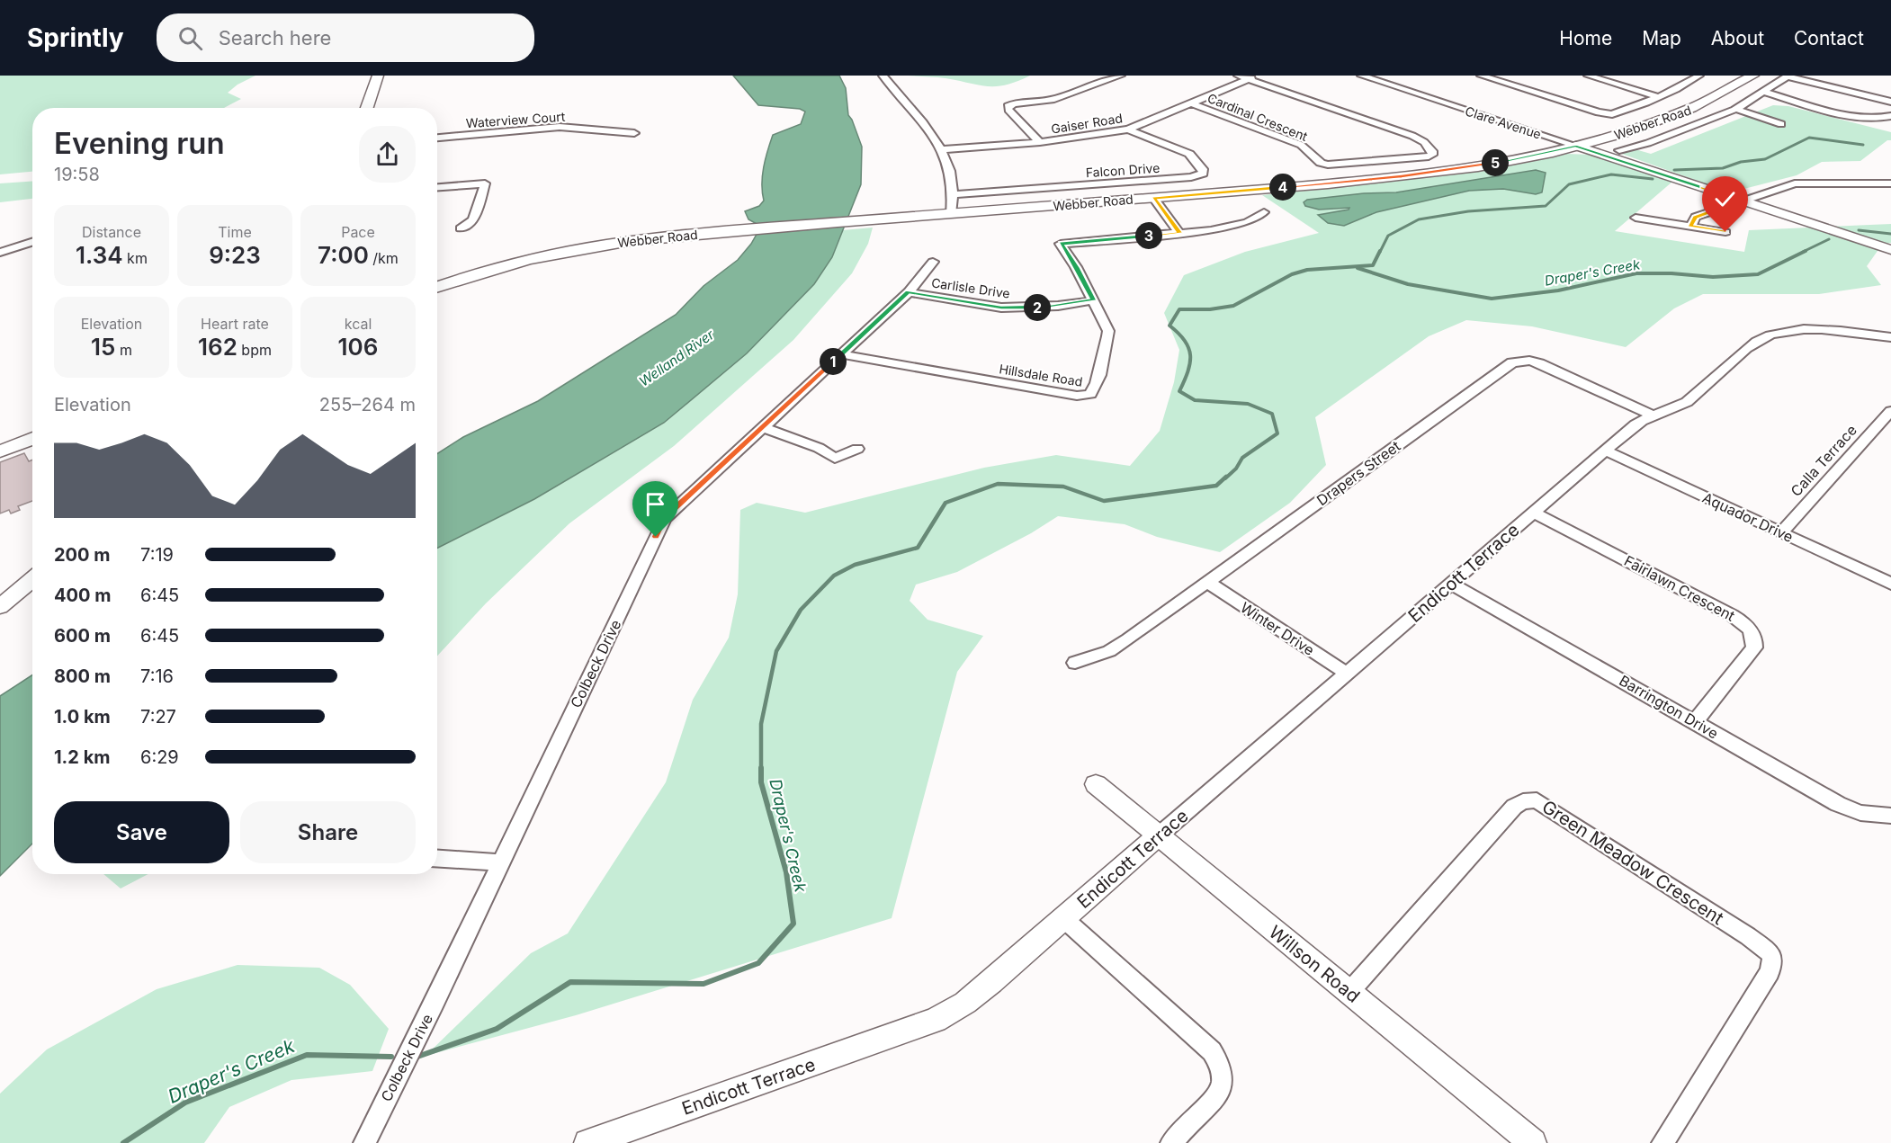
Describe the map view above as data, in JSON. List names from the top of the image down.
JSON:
{
  "streets": {
    "main road": ["Webber Road"],
    "street": [
      "Cardinal Crescent",
      "Waterview Court",
      "Clare Avenue",
      "Gaiser Road",
      "Falcon Drive",
      "Carlisle Drive",
      "Hillsdale Road",
      "Calla Terrace",
      "Drapers Street",
      "Aquador Drive",
      "Endicott Terrace",
      "Fairlawn Crescent",
      "Winter Drive",
      "Colbeck Drive",
      "Barrington Drive",
      "Green Meadow Crescent",
      "Willson Road"
    ]
  },
  "crossings": [
    ["Cardinal Crescent", "Gaiser Road"],
    ["Clare Avenue", "Webber Road"],
    ["Gaiser Road", "Falcon Drive"],
    ["Carlisle Drive", "Hillsdale Road"],
    ["Carlisle Drive", "Colbeck Drive"],
    ["Hillsdale Road", "Colbeck Drive"],
    ["Calla Terrace", "Aquador Drive"],
    ["Drapers Street", "Endicott Terrace"],
    ["Drapers Street", "Winter Drive"],
    ["Aquador Drive", "Endicott Terrace"],
    ["Endicott Terrace", "Fairlawn Crescent"],
    ["Endicott Terrace", "Winter Drive"],
    ["Endicott Terrace", "Barrington Drive"],
    ["Endicott Terrace", "Willson Road"],
    ["Fairlawn Crescent", "Barrington Drive"],
    ["Green Meadow Crescent", "Willson Road"]
  ],
  "water": ["Draper's Creek", "Welland River"],
  "page": {
    "header": "Sprintly",
    "search": "Search here",
    "nav": [
      "Home",
      "Map",
      "About",
      "Contact"
    ],
    "heading": ["Evening run", "19:58"],
    "pins": [
      "5",
      "4",
      "3",
      "2",
      "1"
    ],
    "stats": [
      ["Distance", "1.34 km"],
      ["Time", "9:23"],
      ["Pace", "7:00 /km"],
      ["Elevation", "15 m"],
      ["Heart rate", "162 bpm"],
      ["kcal", "106"]
    ],
    "chart": ["Elevation", "255–264 m"],
    "list": [
      {
        "name": "200 m",
        "note": "7:19"
      },
      {
        "name": "400 m",
        "note": "6:45"
      },
      {
        "name": "600 m",
        "note": "6:45"
      },
      {
        "name": "800 m",
        "note": "7:16"
      },
      {
        "name": "1.0 km",
        "note": "7:27"
      },
      {
        "name": "1.2 km",
        "note": "6:29"
      }
    ],
    "buttons": ["Save", "Share"]
  }
}
